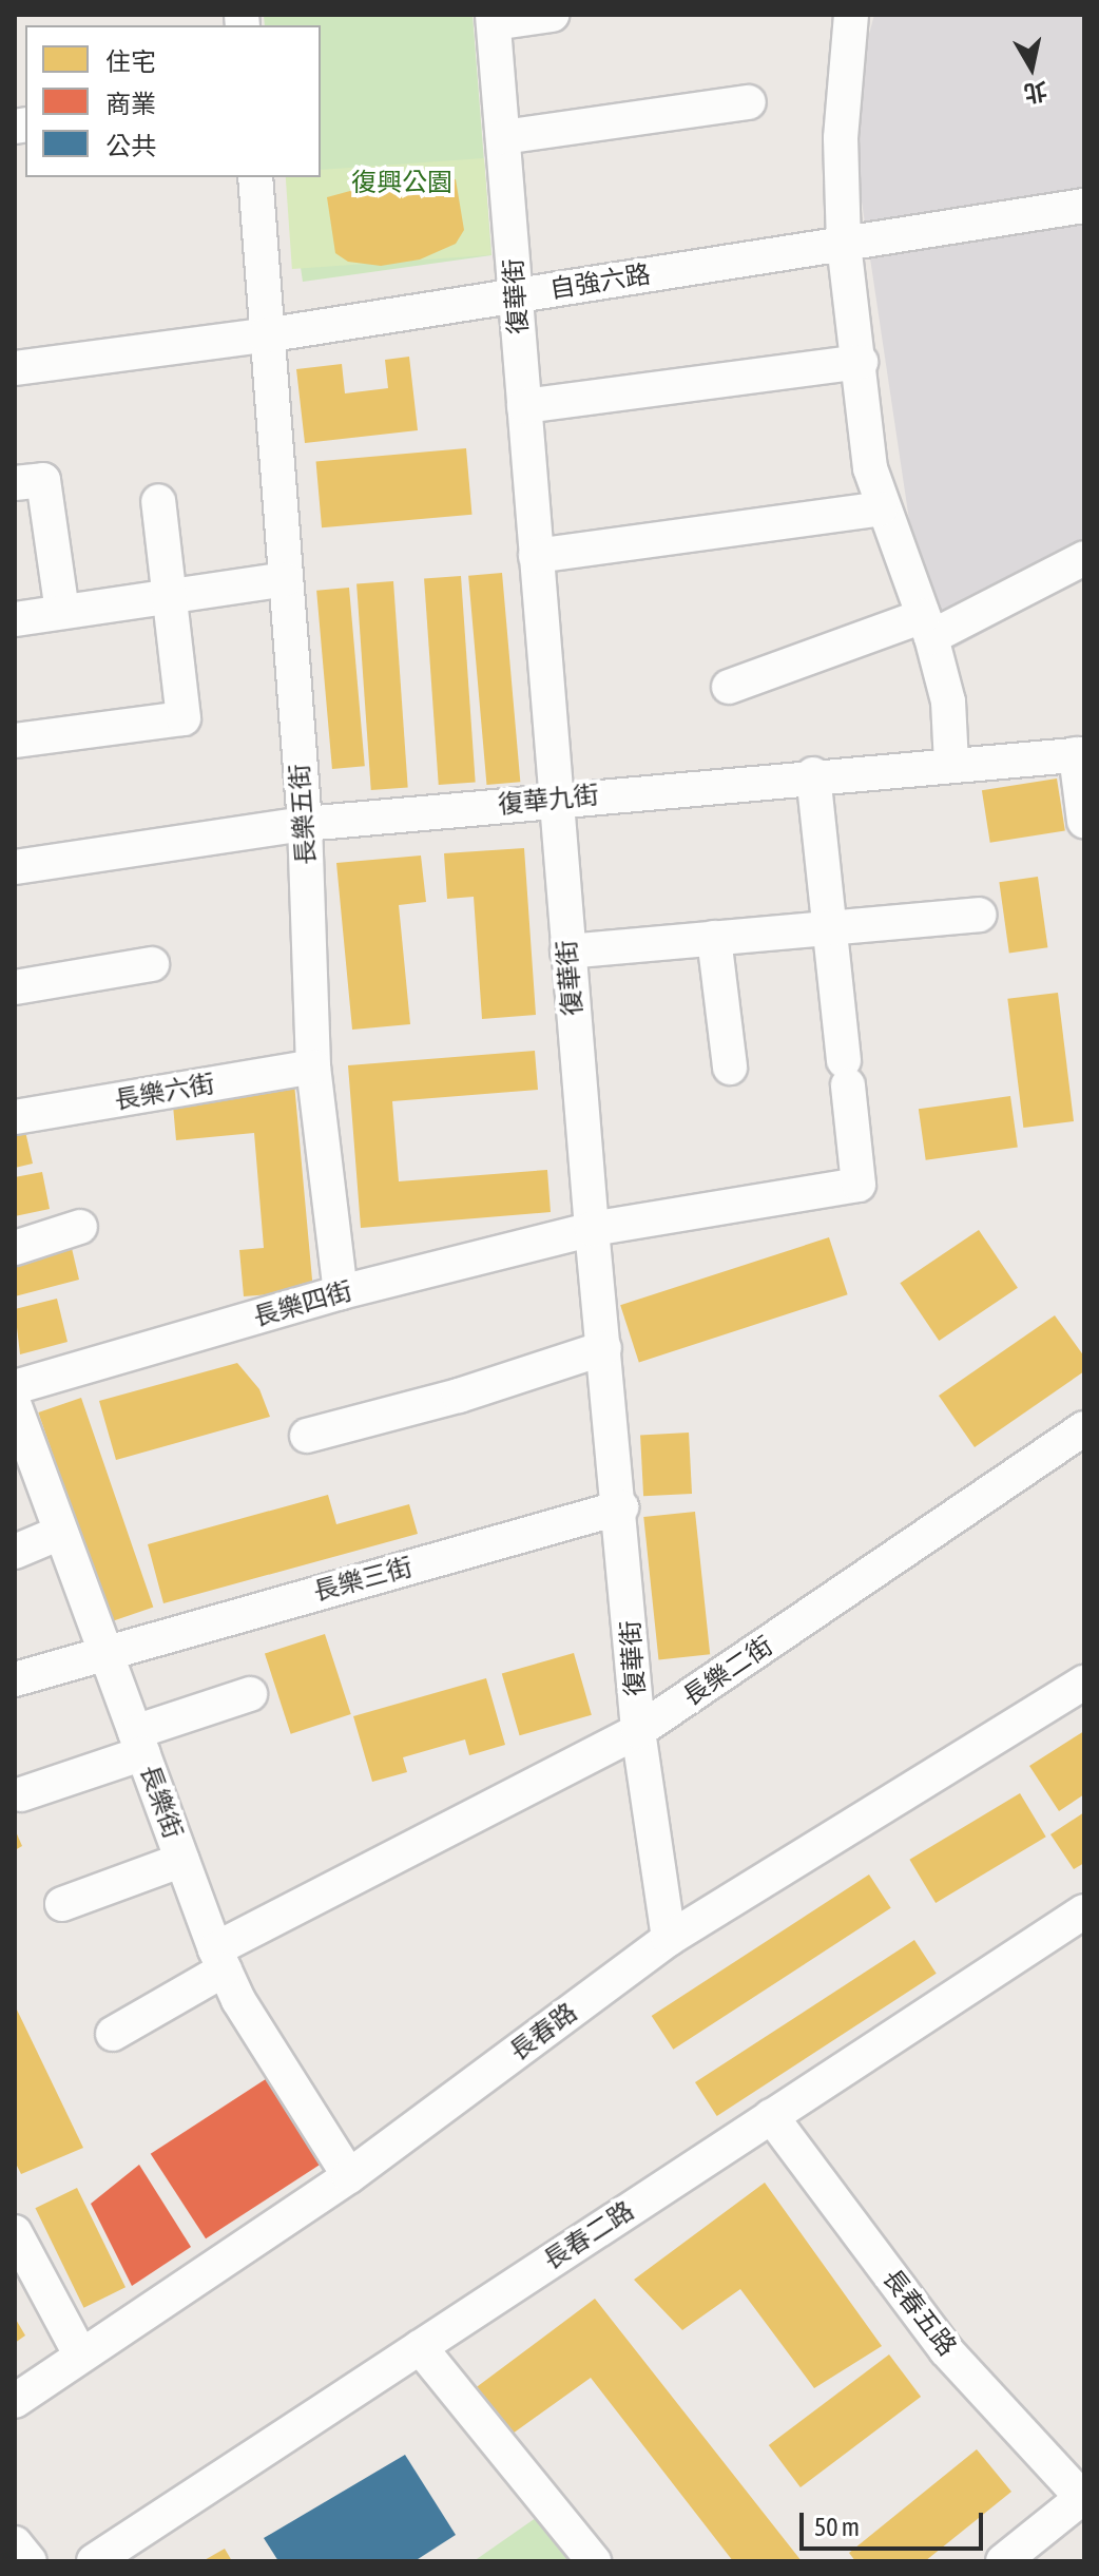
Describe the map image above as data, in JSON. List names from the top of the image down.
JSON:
{
  "streets": {
    "street": [
      "自強六路",
      "復華街",
      "復華九街",
      "長樂五街",
      "長樂六街",
      "長樂四街",
      "長樂三街",
      "長樂二街",
      "長樂街",
      "長春路",
      "長春二路",
      "長春五路"
    ]
  },
  "crossings": [
    ["自強六路", "復華街"],
    ["自強六路", "長樂五街"],
    ["復華街", "復華九街"],
    ["復華街", "長樂四街"],
    ["復華街", "長樂三街"],
    ["復華街", "長樂二街"],
    ["復華街", "長春路"],
    ["復華九街", "長樂五街"],
    ["長樂五街", "長樂六街"],
    ["長樂五街", "長樂四街"],
    ["長樂三街", "長樂街"],
    ["長樂二街", "長樂街"],
    ["長樂街", "長春路"],
    ["長春二路", "長春五路"]
  ],
  "parks": ["復興公園"],
  "legend": ["住宅", "商業", "公共"],
  "scale_bar": "50 m",
  "north": "bottom"
}
